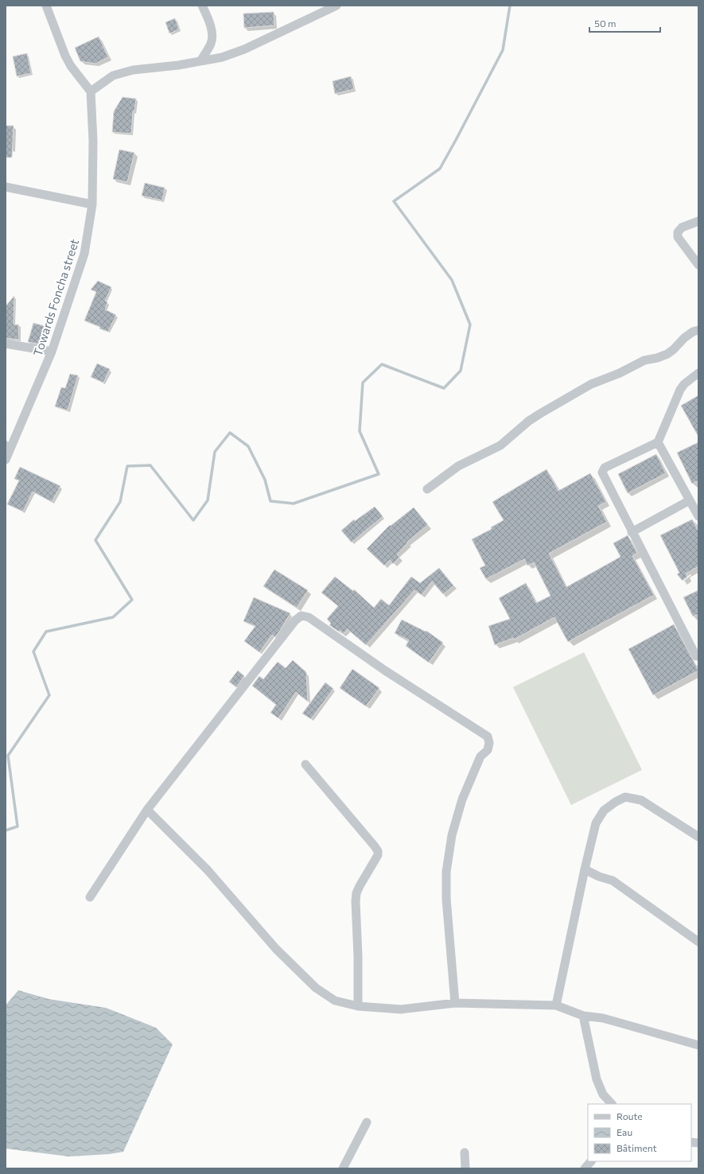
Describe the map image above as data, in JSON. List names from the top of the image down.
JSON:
{
  "streets": {
    "street": ["Towards Foncha street"]
  },
  "legend": ["Route", "Eau", "Bâtiment"],
  "scale_bar": "50 m"
}
